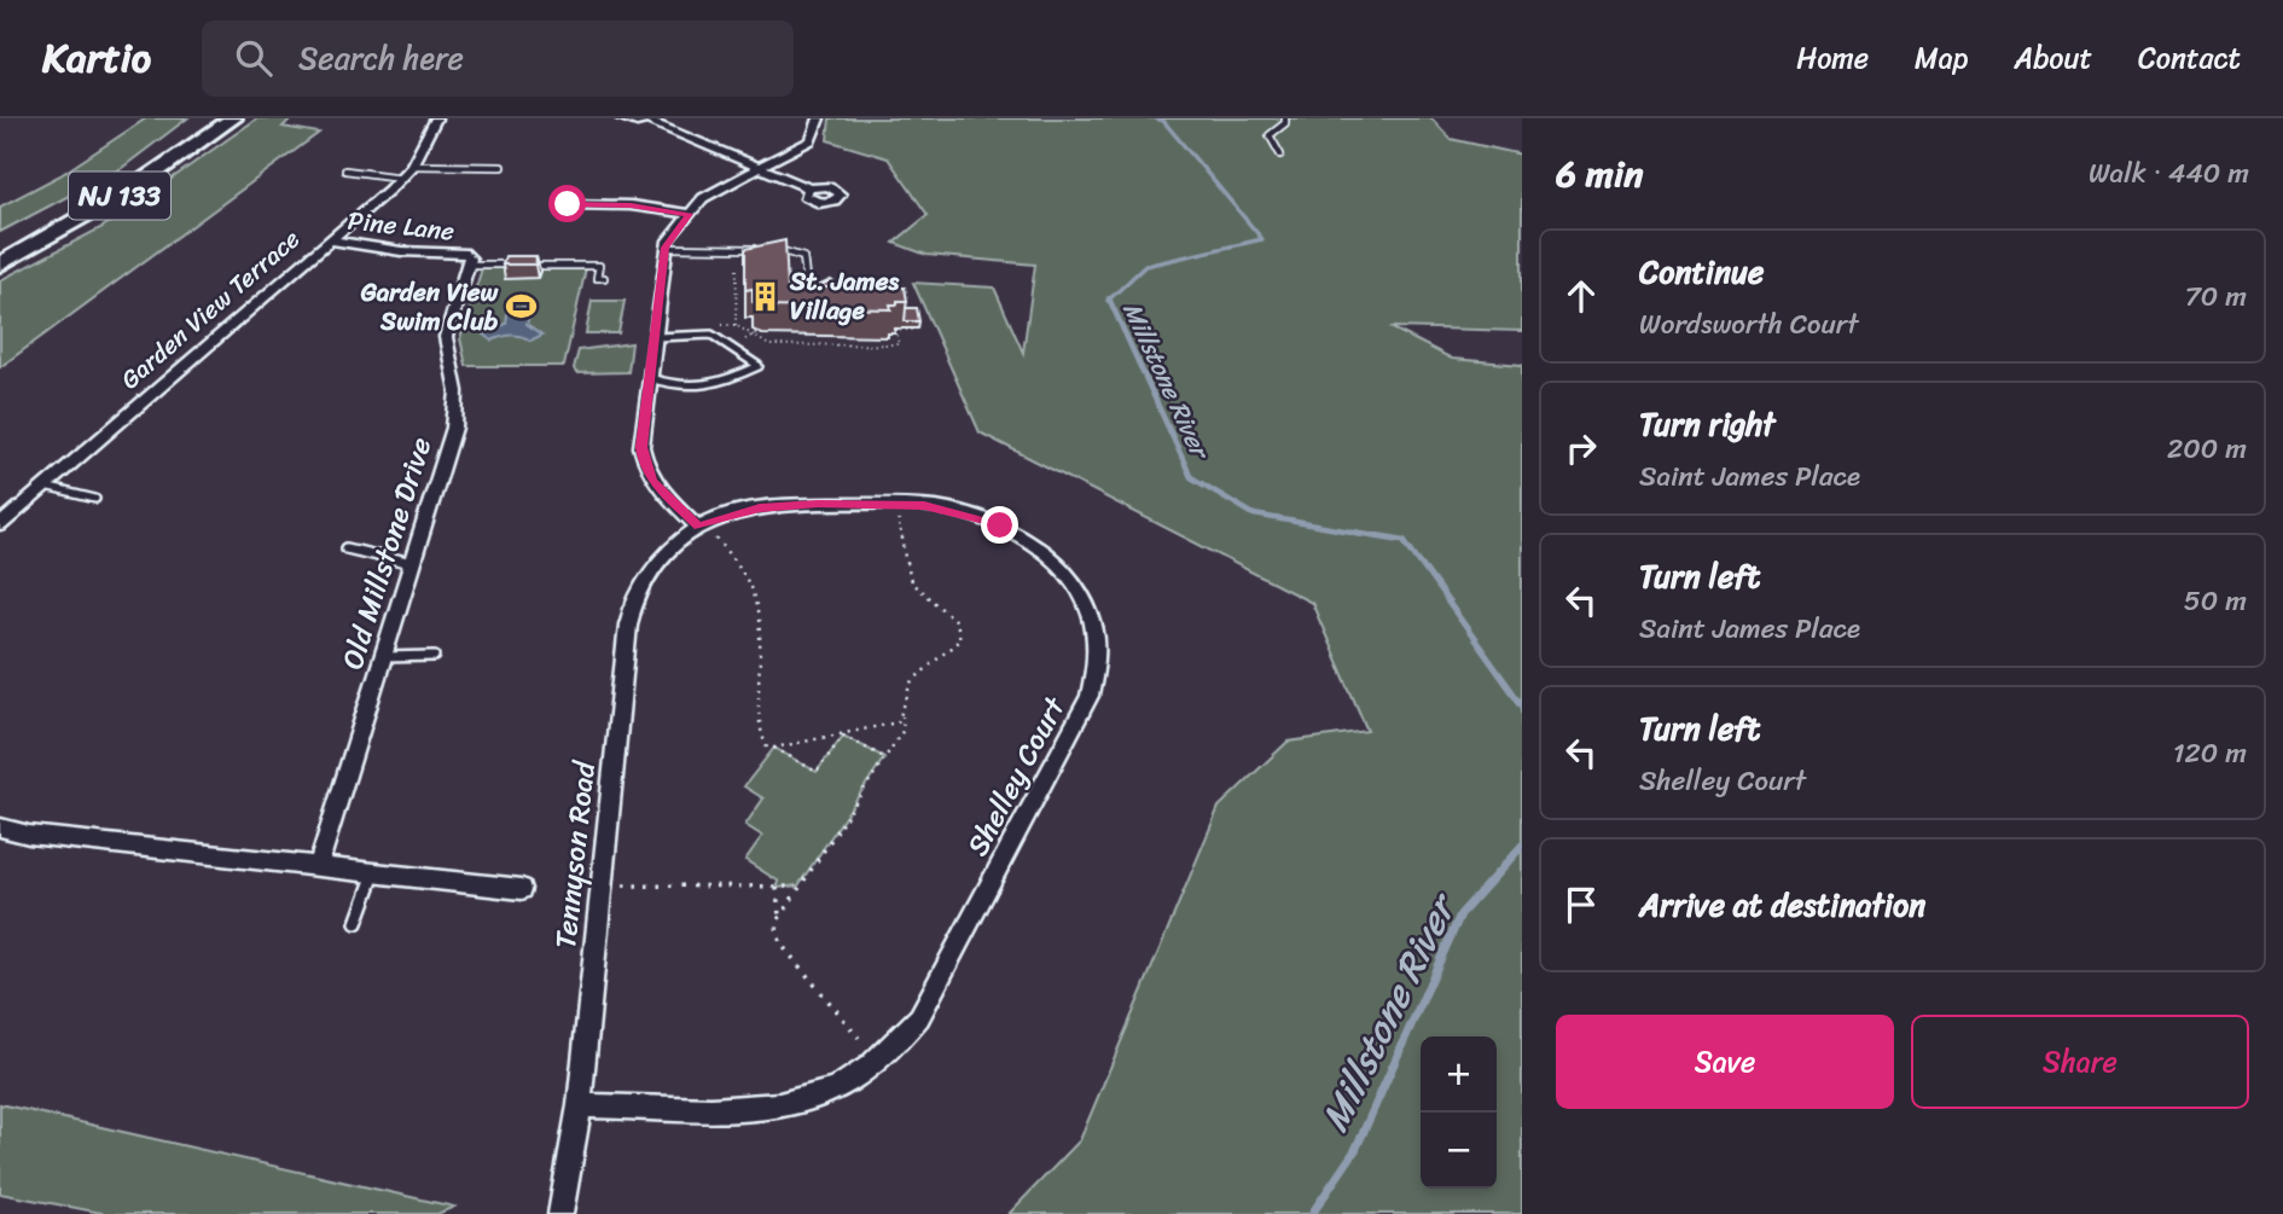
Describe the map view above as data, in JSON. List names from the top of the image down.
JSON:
{
  "streets": {
    "highway": ["NJ 133"],
    "street": [
      "Pine Lane",
      "Garden View Terrace",
      "Old Millstone Drive",
      "Shelley Court",
      "Tennyson Road"
    ]
  },
  "crossings": [
    ["Pine Lane", "Garden View Terrace"],
    ["Pine Lane", "Old Millstone Drive"],
    ["Shelley Court", "Tennyson Road"]
  ],
  "water": ["Millstone River"],
  "places": {
    "building": ["St. James Village"],
    "sports": ["Garden View Swim Club"]
  },
  "page": {
    "header": "Kartio",
    "search": "Search here",
    "nav": [
      "Home",
      "Map",
      "About",
      "Contact"
    ],
    "heading": ["6 min", "Walk · 440 m"],
    "list": [
      ["Continue", "Wordsworth Court", "70 m"],
      ["Turn right", "Saint James Place", "200 m"],
      ["Turn left", "Saint James Place", "50 m"],
      ["Turn left", "Shelley Court", "120 m"],
      "Arrive at destination"
    ],
    "buttons": ["Save", "Share"],
    "map_buttons": ["+", "−"]
  }
}
